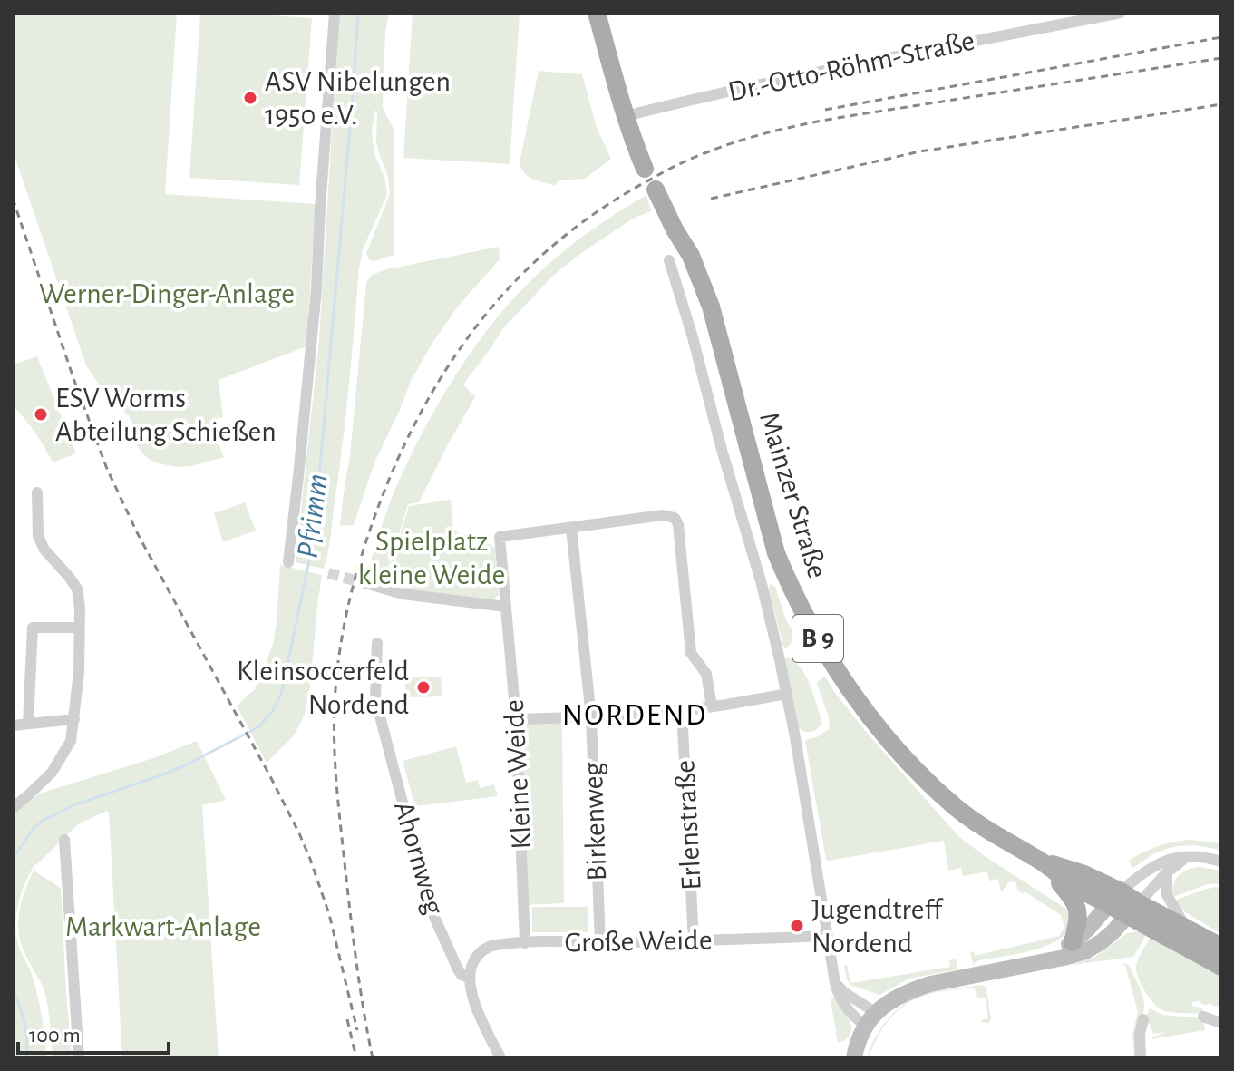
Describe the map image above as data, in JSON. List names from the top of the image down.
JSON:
{
  "streets": {
    "main road": ["Mainzer Straße", "B 9"],
    "street": [
      "Dr.-Otto-Röhm-Straße",
      "Kleine Weide",
      "Birkenweg",
      "Erlenstraße",
      "Ahornweg",
      "Große Weide"
    ]
  },
  "crossings": [
    ["Mainzer Straße", "Große Weide"],
    ["Kleine Weide", "Birkenweg"],
    ["Kleine Weide", "Große Weide"],
    ["Birkenweg", "Große Weide"],
    ["Erlenstraße", "Große Weide"],
    ["Ahornweg", "Große Weide"]
  ],
  "districts": ["NORDEND"],
  "water": ["Pfrimm"],
  "parks": ["Werner-Dinger-Anlage", "Spielplatz kleine Weide", "Markwart-Anlage"],
  "places": [
    "ASV Nibelungen 1950 e.V.",
    "ESV Worms Abteilung Schießen",
    "Kleinsoccerfeld Nordend",
    "Jugendtreff Nordend"
  ],
  "scale_bar": "100 m"
}
